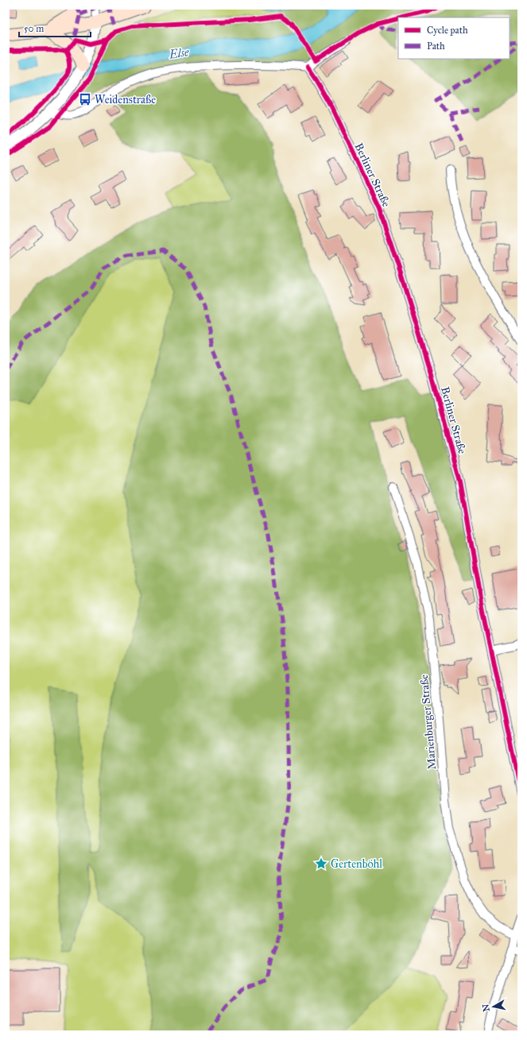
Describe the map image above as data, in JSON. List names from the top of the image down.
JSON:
{
  "streets": {
    "street": ["Berliner Straße", "Marienburger Straße"]
  },
  "water": ["Else"],
  "places": {
    "bus stop": ["Weidenstraße"],
    "place": ["Gertenböhl"]
  },
  "legend": ["Cycle path", "Path"],
  "scale_bar": "50 m",
  "north": "left"
}
